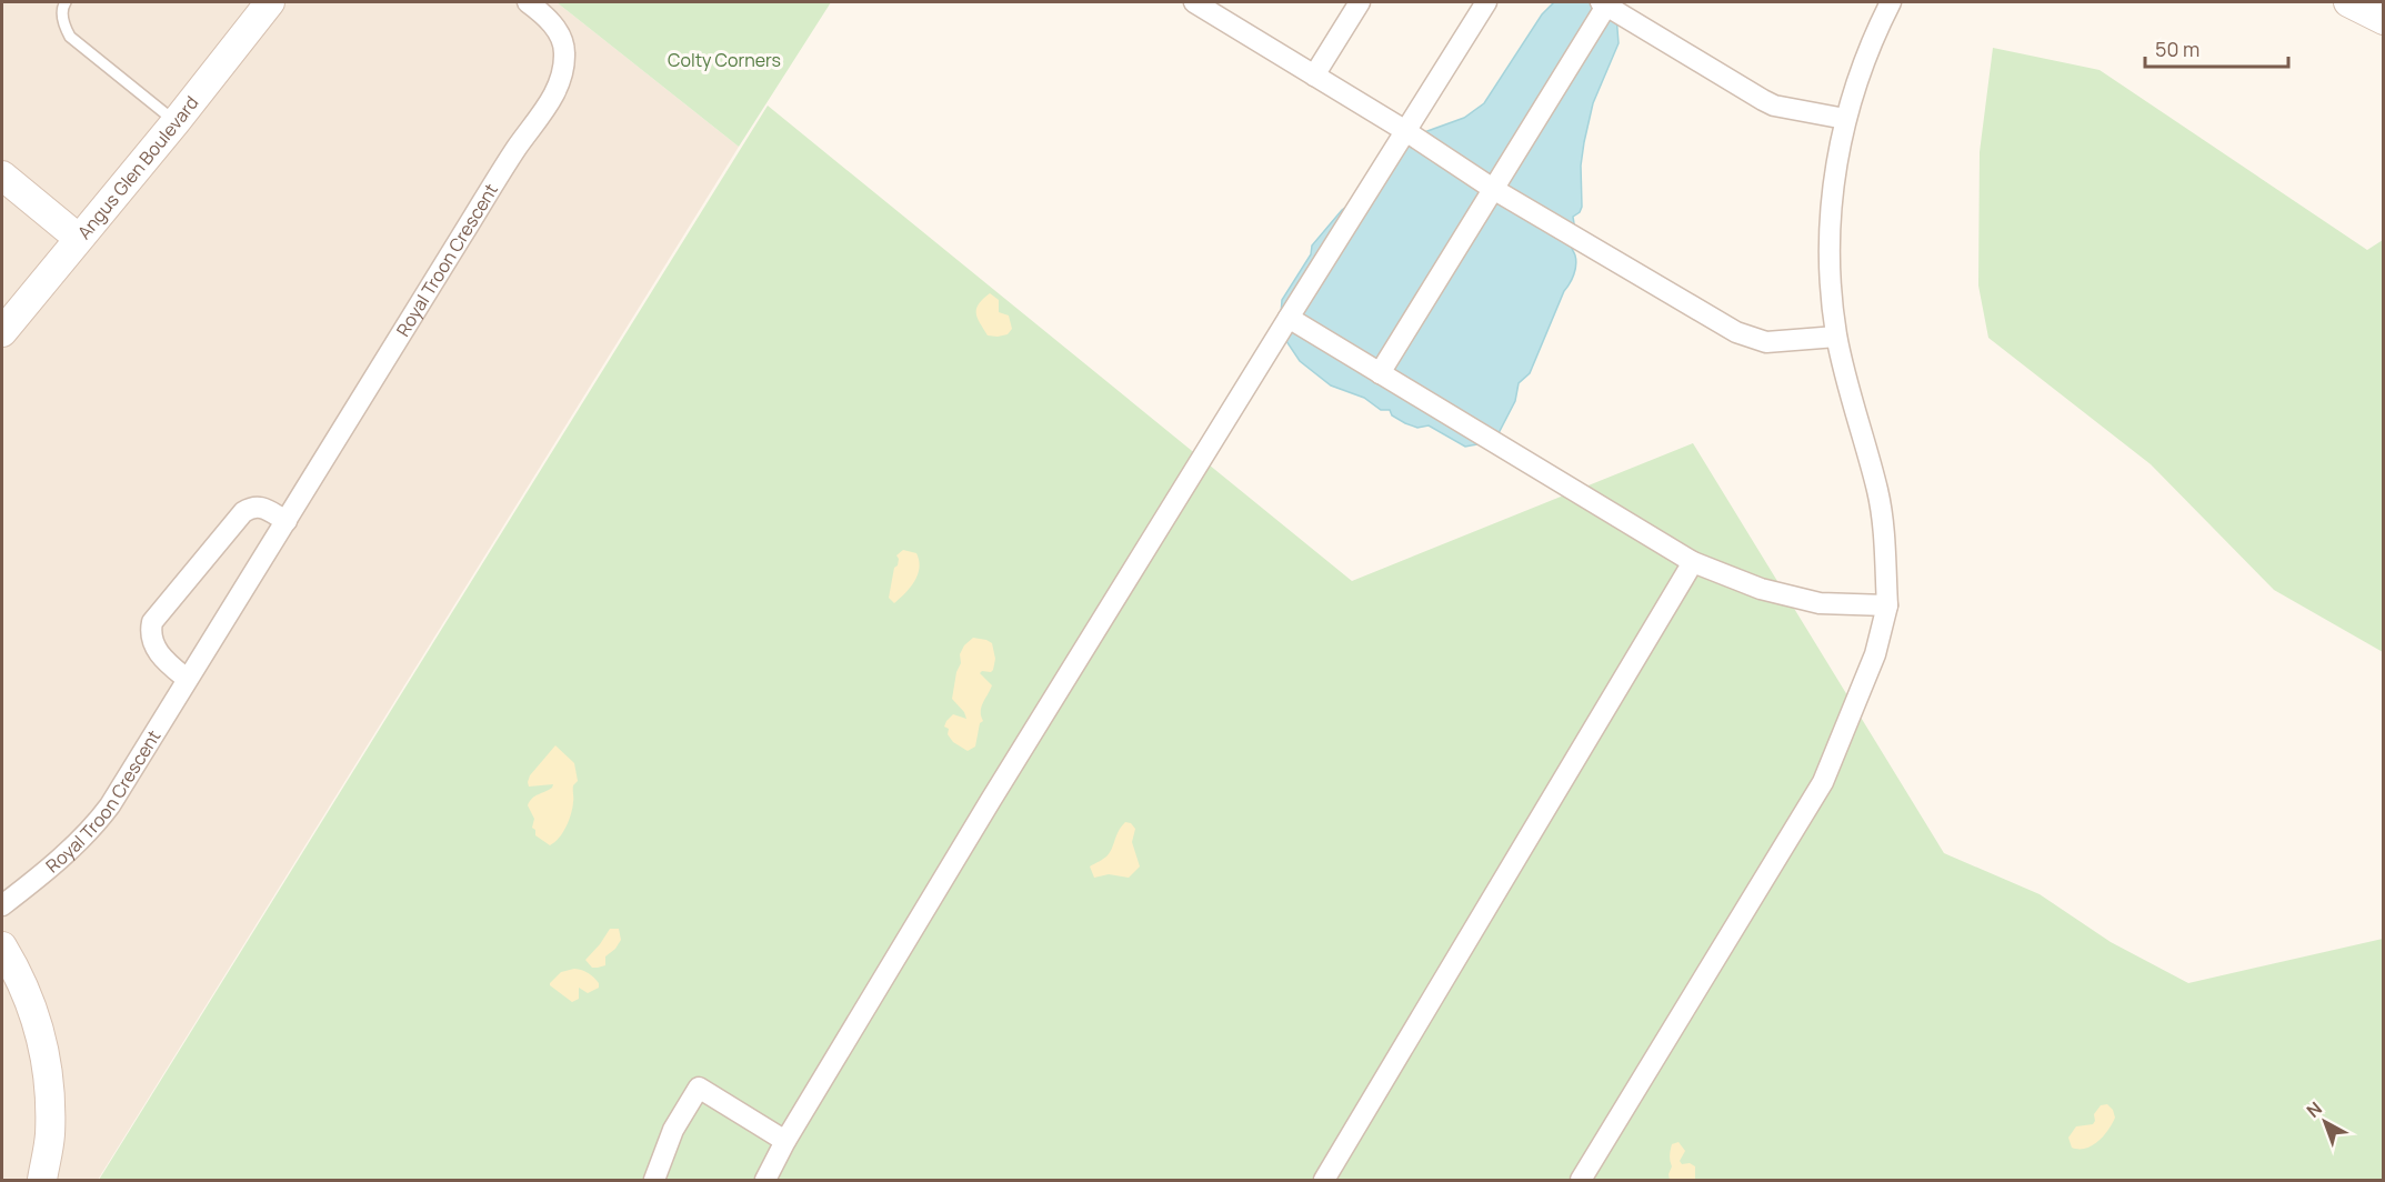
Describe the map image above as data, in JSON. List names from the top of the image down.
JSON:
{
  "streets": {
    "street": ["Angus Glen Boulevard", "Royal Troon Crescent"]
  },
  "parks": ["Colty Corners"],
  "scale_bar": "50 m",
  "north": "top left"
}
